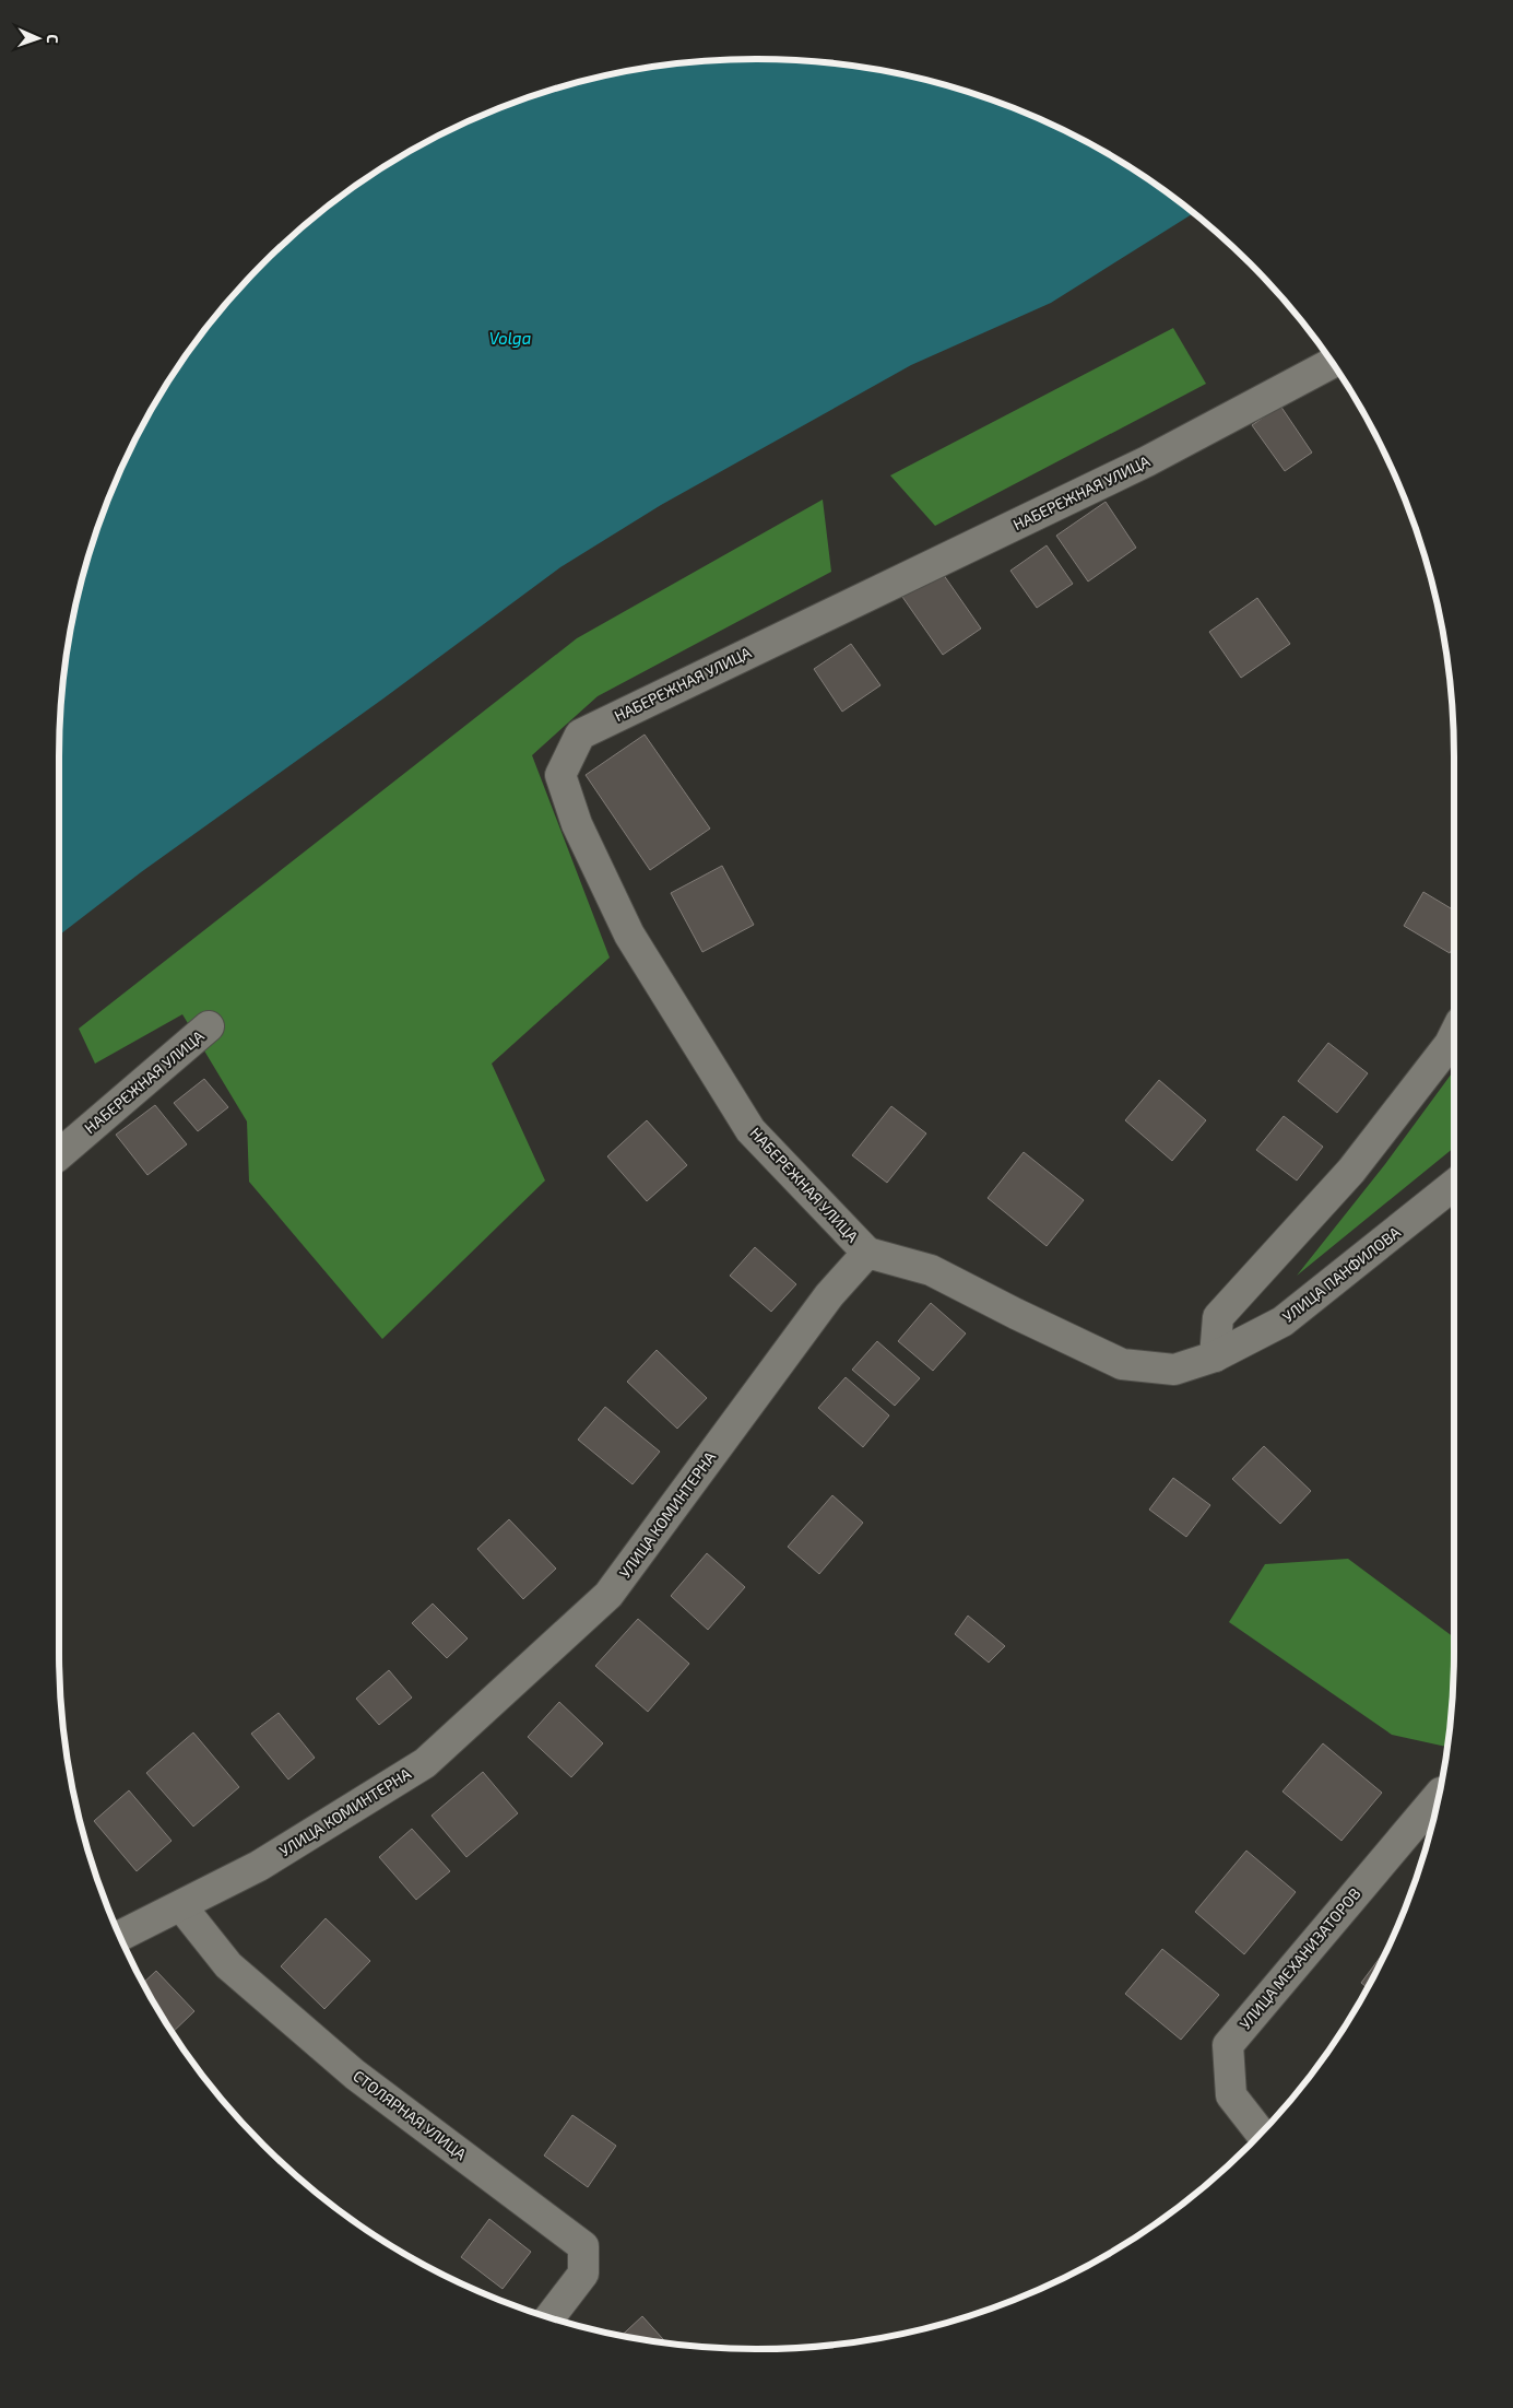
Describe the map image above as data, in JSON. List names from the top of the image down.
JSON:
{
  "streets": {
    "street": [
      "НАБЕРЕЖНАЯ УЛИЦА",
      "УЛИЦА ПАНФИЛОВА",
      "УЛИЦА КОМИНТЕРНА",
      "УЛИЦА МЕХАНИЗАТОРОВ",
      "СТОЛЯРНАЯ УЛИЦА"
    ]
  },
  "crossings": [
    ["НАБЕРЕЖНАЯ УЛИЦА", "УЛИЦА КОМИНТЕРНА"],
    ["УЛИЦА КОМИНТЕРНА", "СТОЛЯРНАЯ УЛИЦА"]
  ],
  "water": ["Volga"],
  "north": "right"
}
